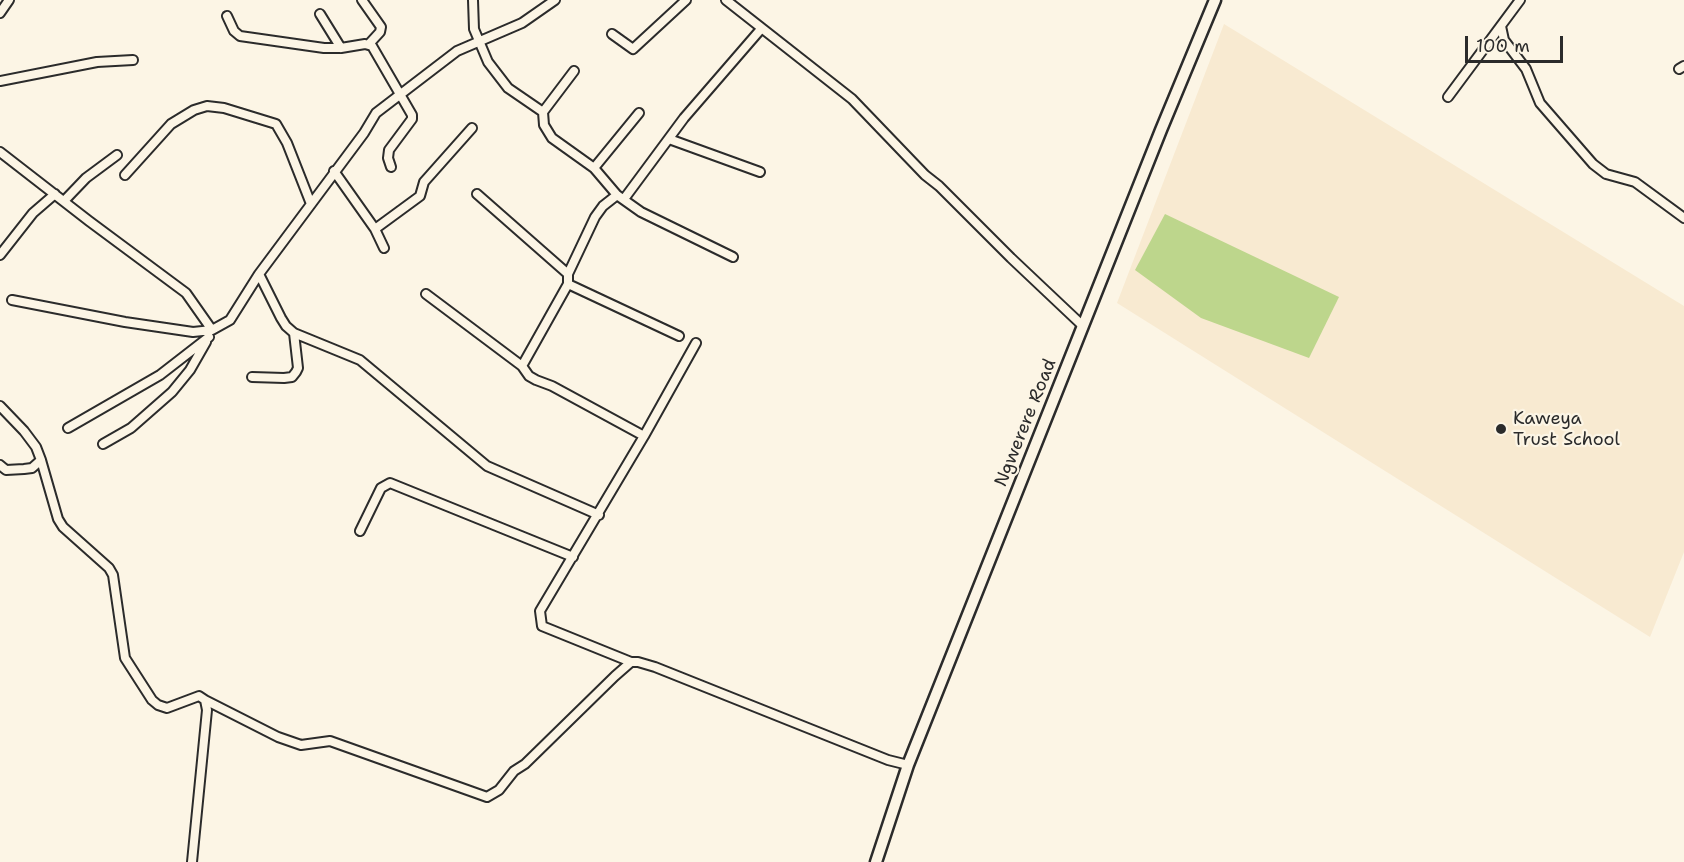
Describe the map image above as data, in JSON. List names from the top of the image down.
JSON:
{
  "streets": {
    "main road": ["Ngwerere Road"]
  },
  "places": ["Kaweya Trust School"],
  "scale_bar": "100 m"
}
